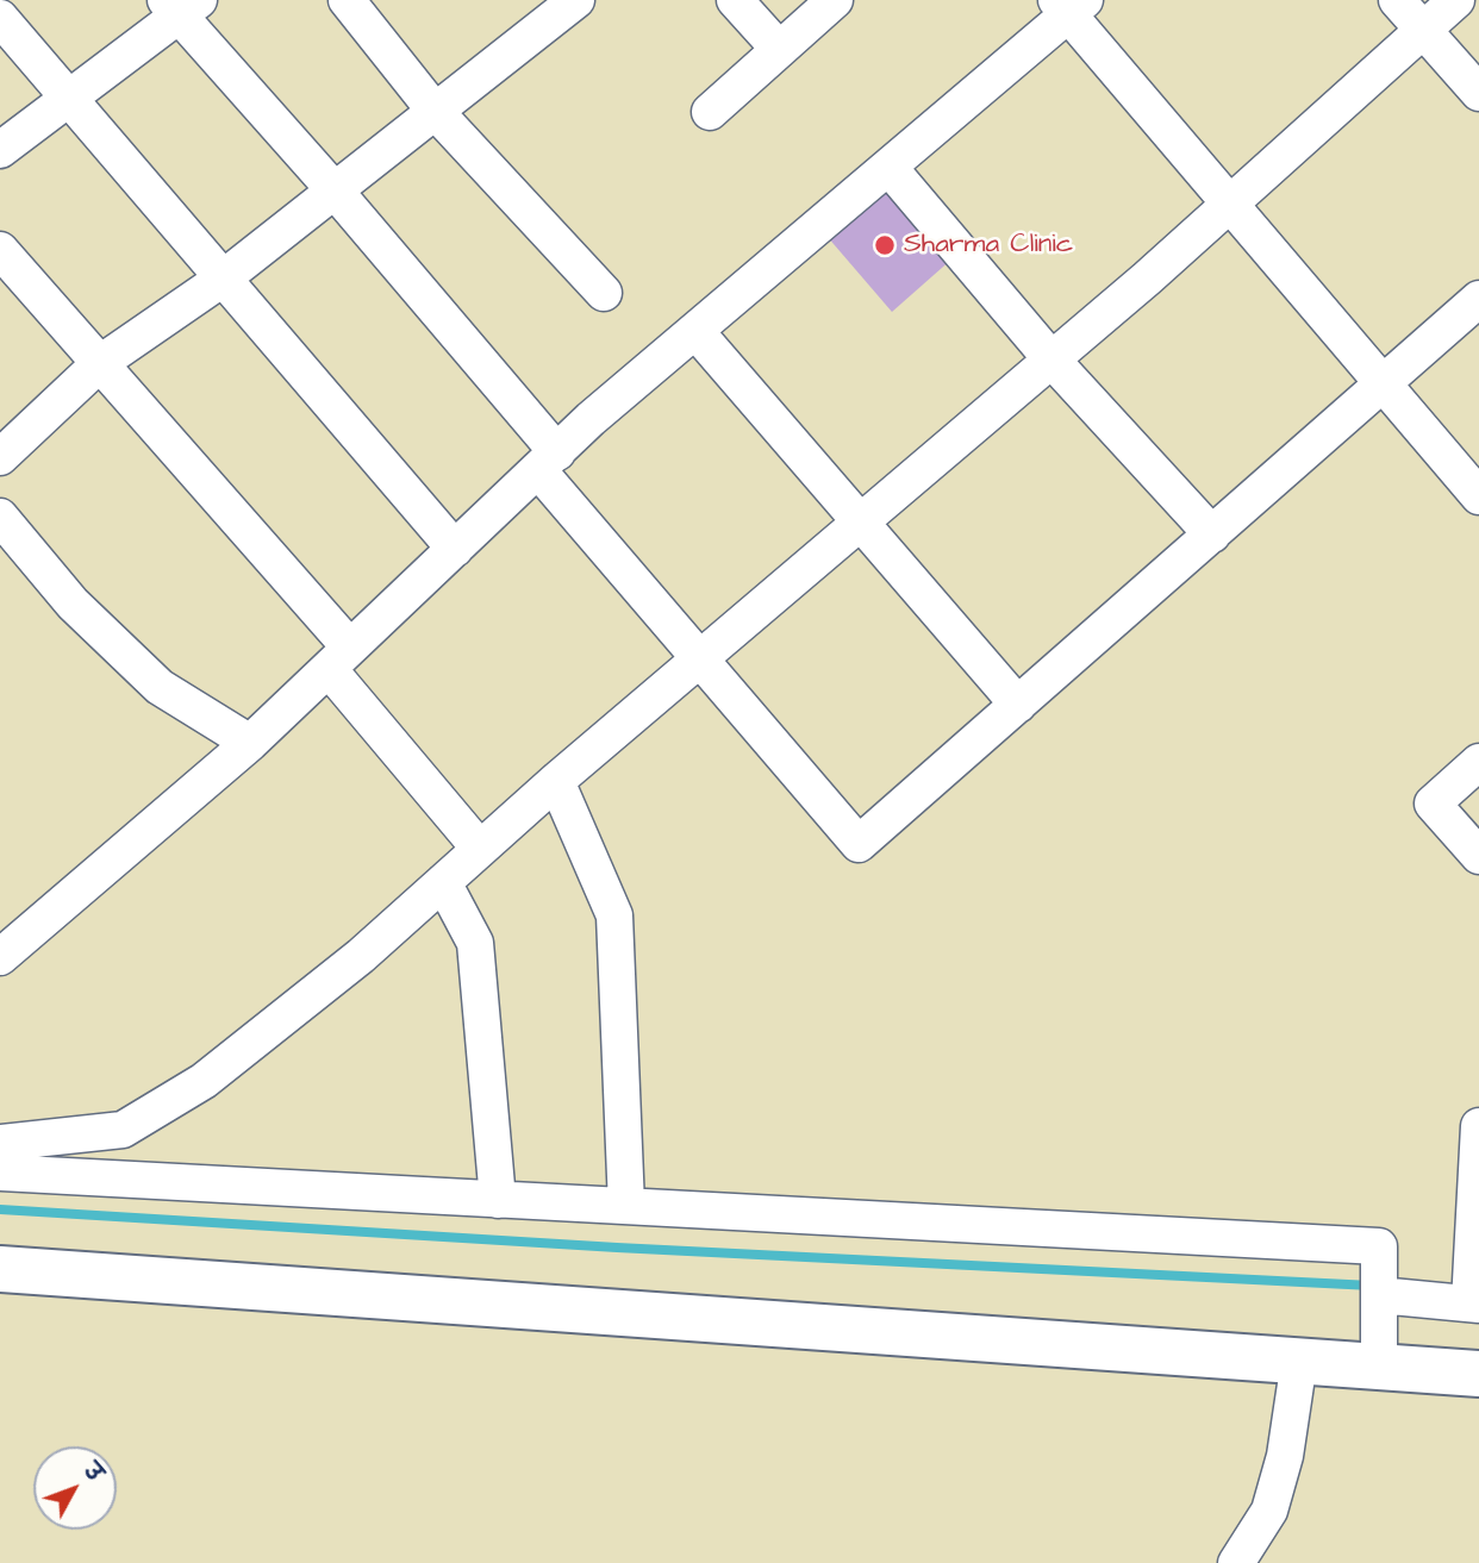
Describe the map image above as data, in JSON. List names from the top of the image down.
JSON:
{
  "places": ["Sharma Clinic"],
  "north": "top right"
}
